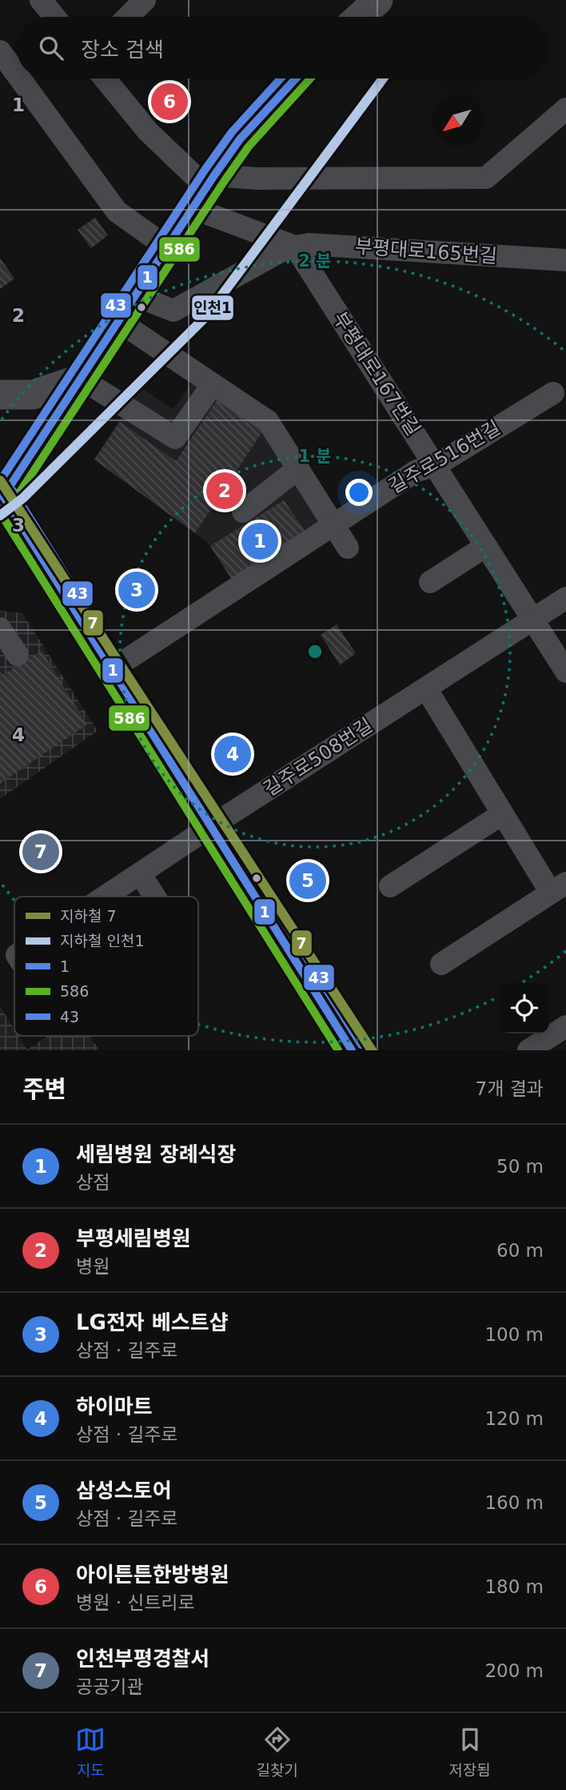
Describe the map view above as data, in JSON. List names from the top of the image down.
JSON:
{
  "streets": {
    "street": [
      "부평대로165번길",
      "부평대로167번길",
      "길주로516번길",
      "길주로508번길"
    ]
  },
  "crossings": [
    ["부평대로165번길", "부평대로167번길"],
    ["부평대로167번길", "길주로516번길"],
    ["부평대로167번길", "길주로508번길"]
  ],
  "lines": [
    "metro line 인천1",
    "transit line 1",
    "transit line 586",
    "transit line 43",
    "metro line 7"
  ],
  "legend": [
    "지하철 7",
    "지하철 인천1",
    "1",
    "586",
    "43"
  ],
  "north": "bottom left",
  "page": {
    "search": "장소 검색",
    "pins": [
      "6",
      "2",
      "1",
      "3",
      "4",
      "7",
      "5"
    ],
    "heading": ["주변", "7개 결과"],
    "list": [
      {
        "mark": "1",
        "name": "세림병원 장례식장",
        "note": "상점",
        "value": "50 m"
      },
      {
        "mark": "2",
        "name": "부평세림병원",
        "note": "병원",
        "value": "60 m"
      },
      {
        "mark": "3",
        "name": "LG전자 베스트샵",
        "note": "상점 · 길주로",
        "value": "100 m"
      },
      {
        "mark": "4",
        "name": "하이마트",
        "note": "상점 · 길주로",
        "value": "120 m"
      },
      {
        "mark": "5",
        "name": "삼성스토어",
        "note": "상점 · 길주로",
        "value": "160 m"
      },
      {
        "mark": "6",
        "name": "아이튼튼한방병원",
        "note": "병원 · 신트리로",
        "value": "180 m"
      },
      {
        "mark": "7",
        "name": "인천부평경찰서",
        "note": "공공기관",
        "value": "200 m"
      }
    ],
    "nav": ["지도", "길찾기", "저장됨"]
  },
  "grid": {
    "rows": [
      "1",
      "2",
      "3",
      "4"
    ]
  },
  "rings": ["2 분", "1 분"]
}
